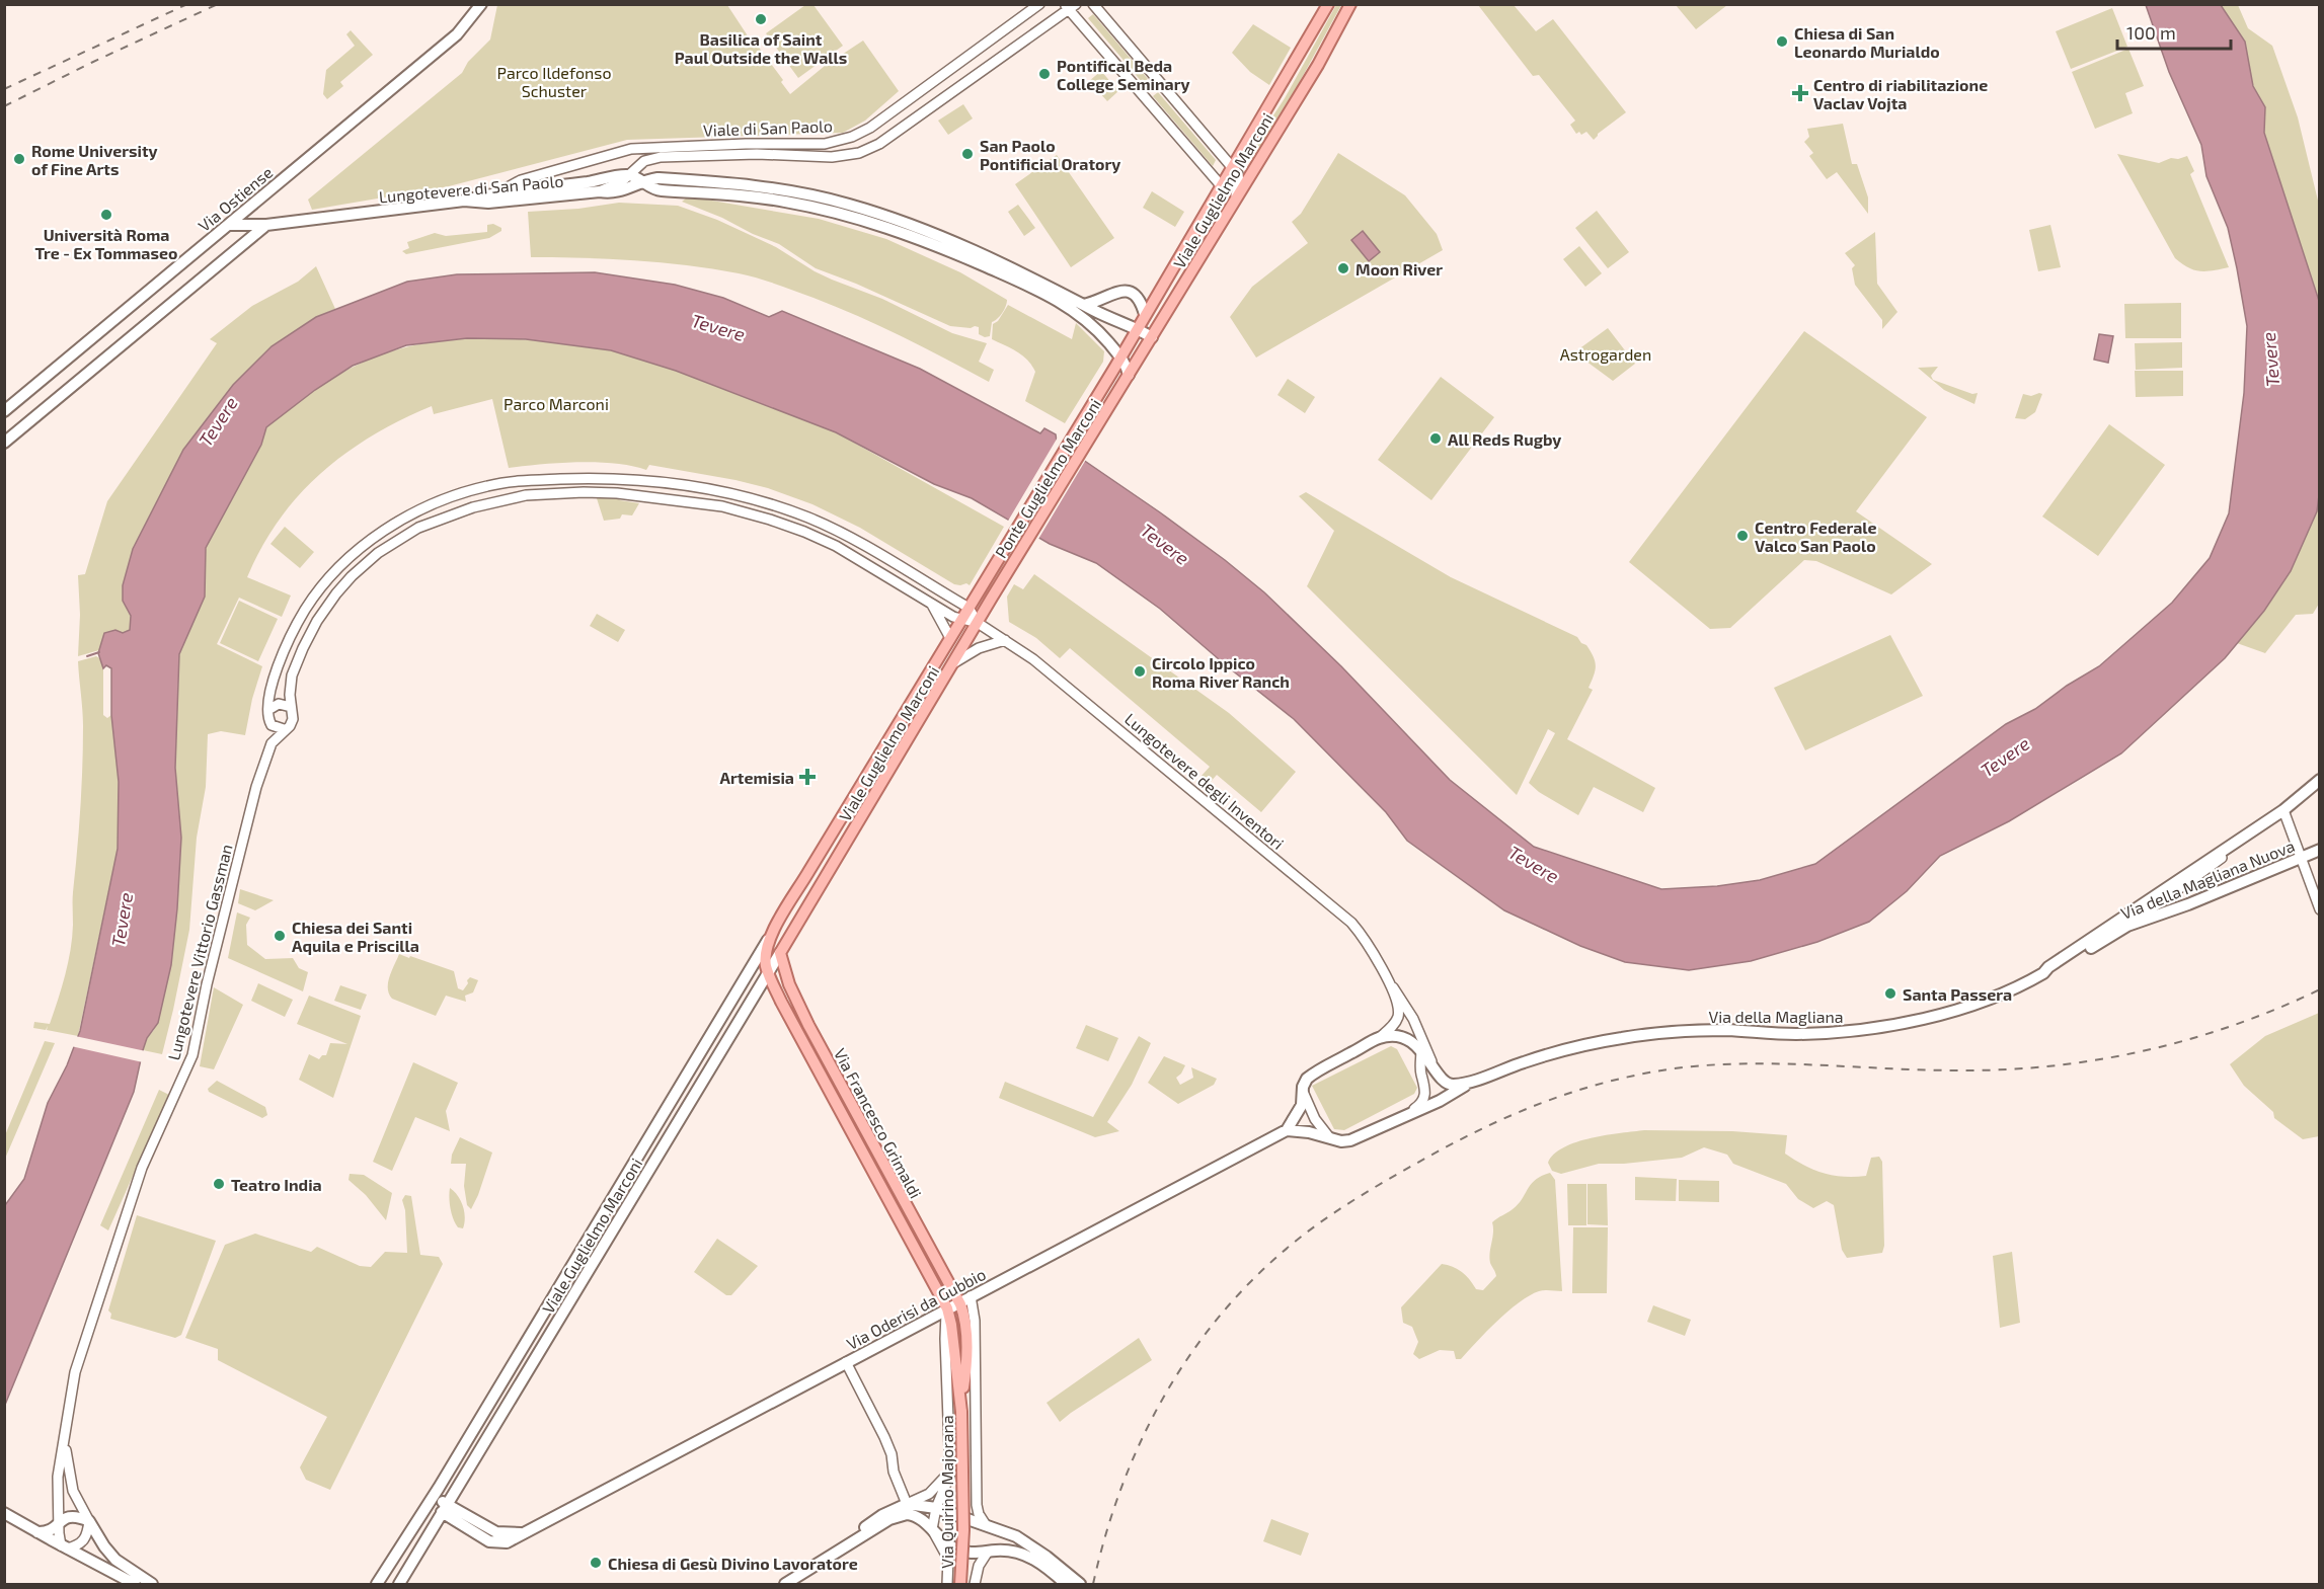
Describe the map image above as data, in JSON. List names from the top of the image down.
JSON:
{
  "streets": {
    "main road": [
      "Viale di San Paolo",
      "Lungotevere di San Paolo",
      "Viale Guglielmo Marconi",
      "Via Ostiense",
      "Ponte Guglielmo Marconi",
      "Via della Magliana Nuova",
      "Via della Magliana",
      "Via Francesco Grimaldi",
      "Via Oderisi da Gubbio",
      "Via Quirino Majorana"
    ],
    "street": ["Lungotevere degli Inventori", "Lungotevere Vittorio Gassman"]
  },
  "crossings": [
    ["Viale di San Paolo", "Lungotevere di San Paolo"],
    ["Lungotevere di San Paolo", "Viale Guglielmo Marconi"],
    ["Lungotevere di San Paolo", "Via Ostiense"],
    ["Lungotevere di San Paolo", "Ponte Guglielmo Marconi"],
    ["Viale Guglielmo Marconi", "Ponte Guglielmo Marconi"],
    ["Viale Guglielmo Marconi", "Lungotevere degli Inventori"],
    ["Viale Guglielmo Marconi", "Via Francesco Grimaldi"],
    ["Viale Guglielmo Marconi", "Via Oderisi da Gubbio"],
    ["Via della Magliana Nuova", "Via della Magliana"],
    ["Via Francesco Grimaldi", "Via Oderisi da Gubbio"],
    ["Via Francesco Grimaldi", "Via Quirino Majorana"],
    ["Via Oderisi da Gubbio", "Via Quirino Majorana"]
  ],
  "water": ["Tevere"],
  "parks": ["Parco Ildefonso Schuster", "Astrogarden", "Parco Marconi"],
  "places": {
    "other": [
      "Basilica of Saint Paul Outside the Walls",
      "Chiesa di San Leonardo Murialdo",
      "Pontifical Beda College Seminary",
      "San Paolo Pontificial Oratory",
      "Rome University of Fine Arts",
      "Università Roma Tre - Ex Tommaseo",
      "Moon River",
      "All Reds Rugby",
      "Centro Federale Valco San Paolo",
      "Circolo Ippico Roma River Ranch",
      "Chiesa dei Santi Aquila e Priscilla",
      "Santa Passera",
      "Teatro India",
      "Chiesa di Gesù Divino Lavoratore"
    ],
    "health": ["Centro di riabilitazione Vaclav Vojta", "Artemisia"]
  },
  "scale_bar": "100 m"
}
